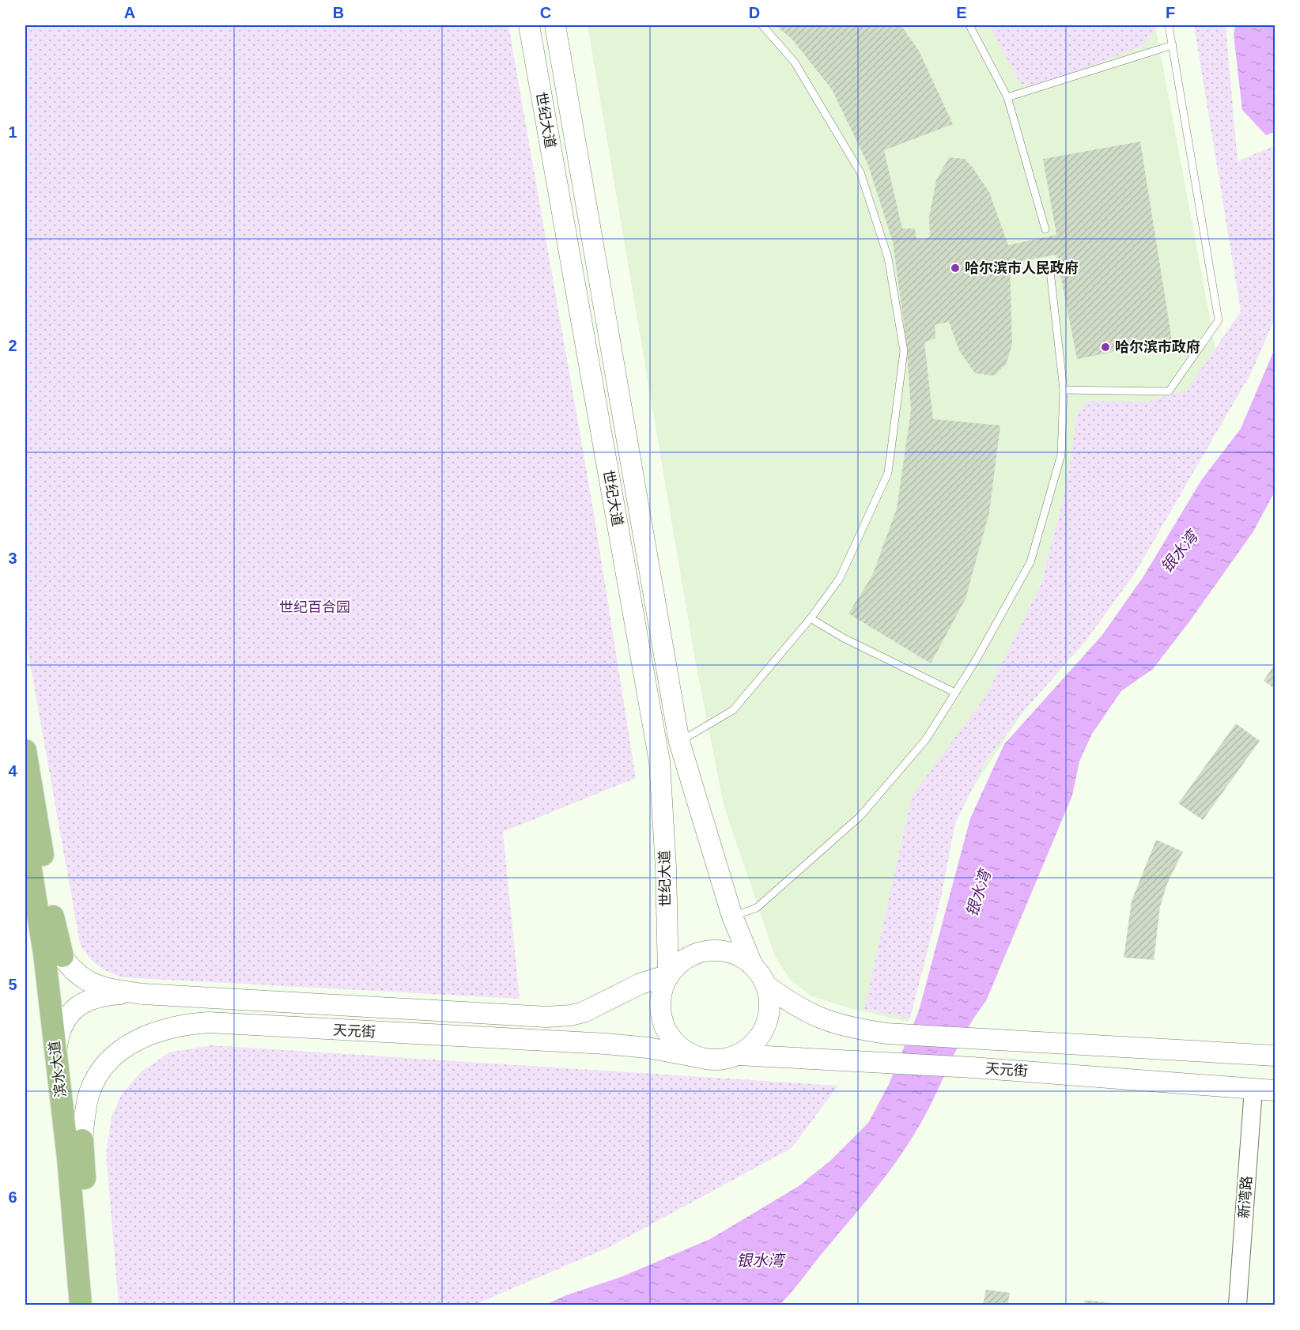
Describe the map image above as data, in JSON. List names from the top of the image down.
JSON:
{
  "streets": {
    "main road": ["世纪大道", "天元街", "滨水大道"],
    "street": ["新湾路"]
  },
  "crossings": [
    ["世纪大道", "天元街"],
    ["天元街", "新湾路"]
  ],
  "water": ["银水湾"],
  "parks": ["世纪百合园"],
  "places": ["哈尔滨市人民政府", "哈尔滨市政府"],
  "grid": {
    "columns": [
      "A",
      "B",
      "C",
      "D",
      "E",
      "F"
    ],
    "rows": [
      "1",
      "2",
      "3",
      "4",
      "5",
      "6"
    ]
  }
}
